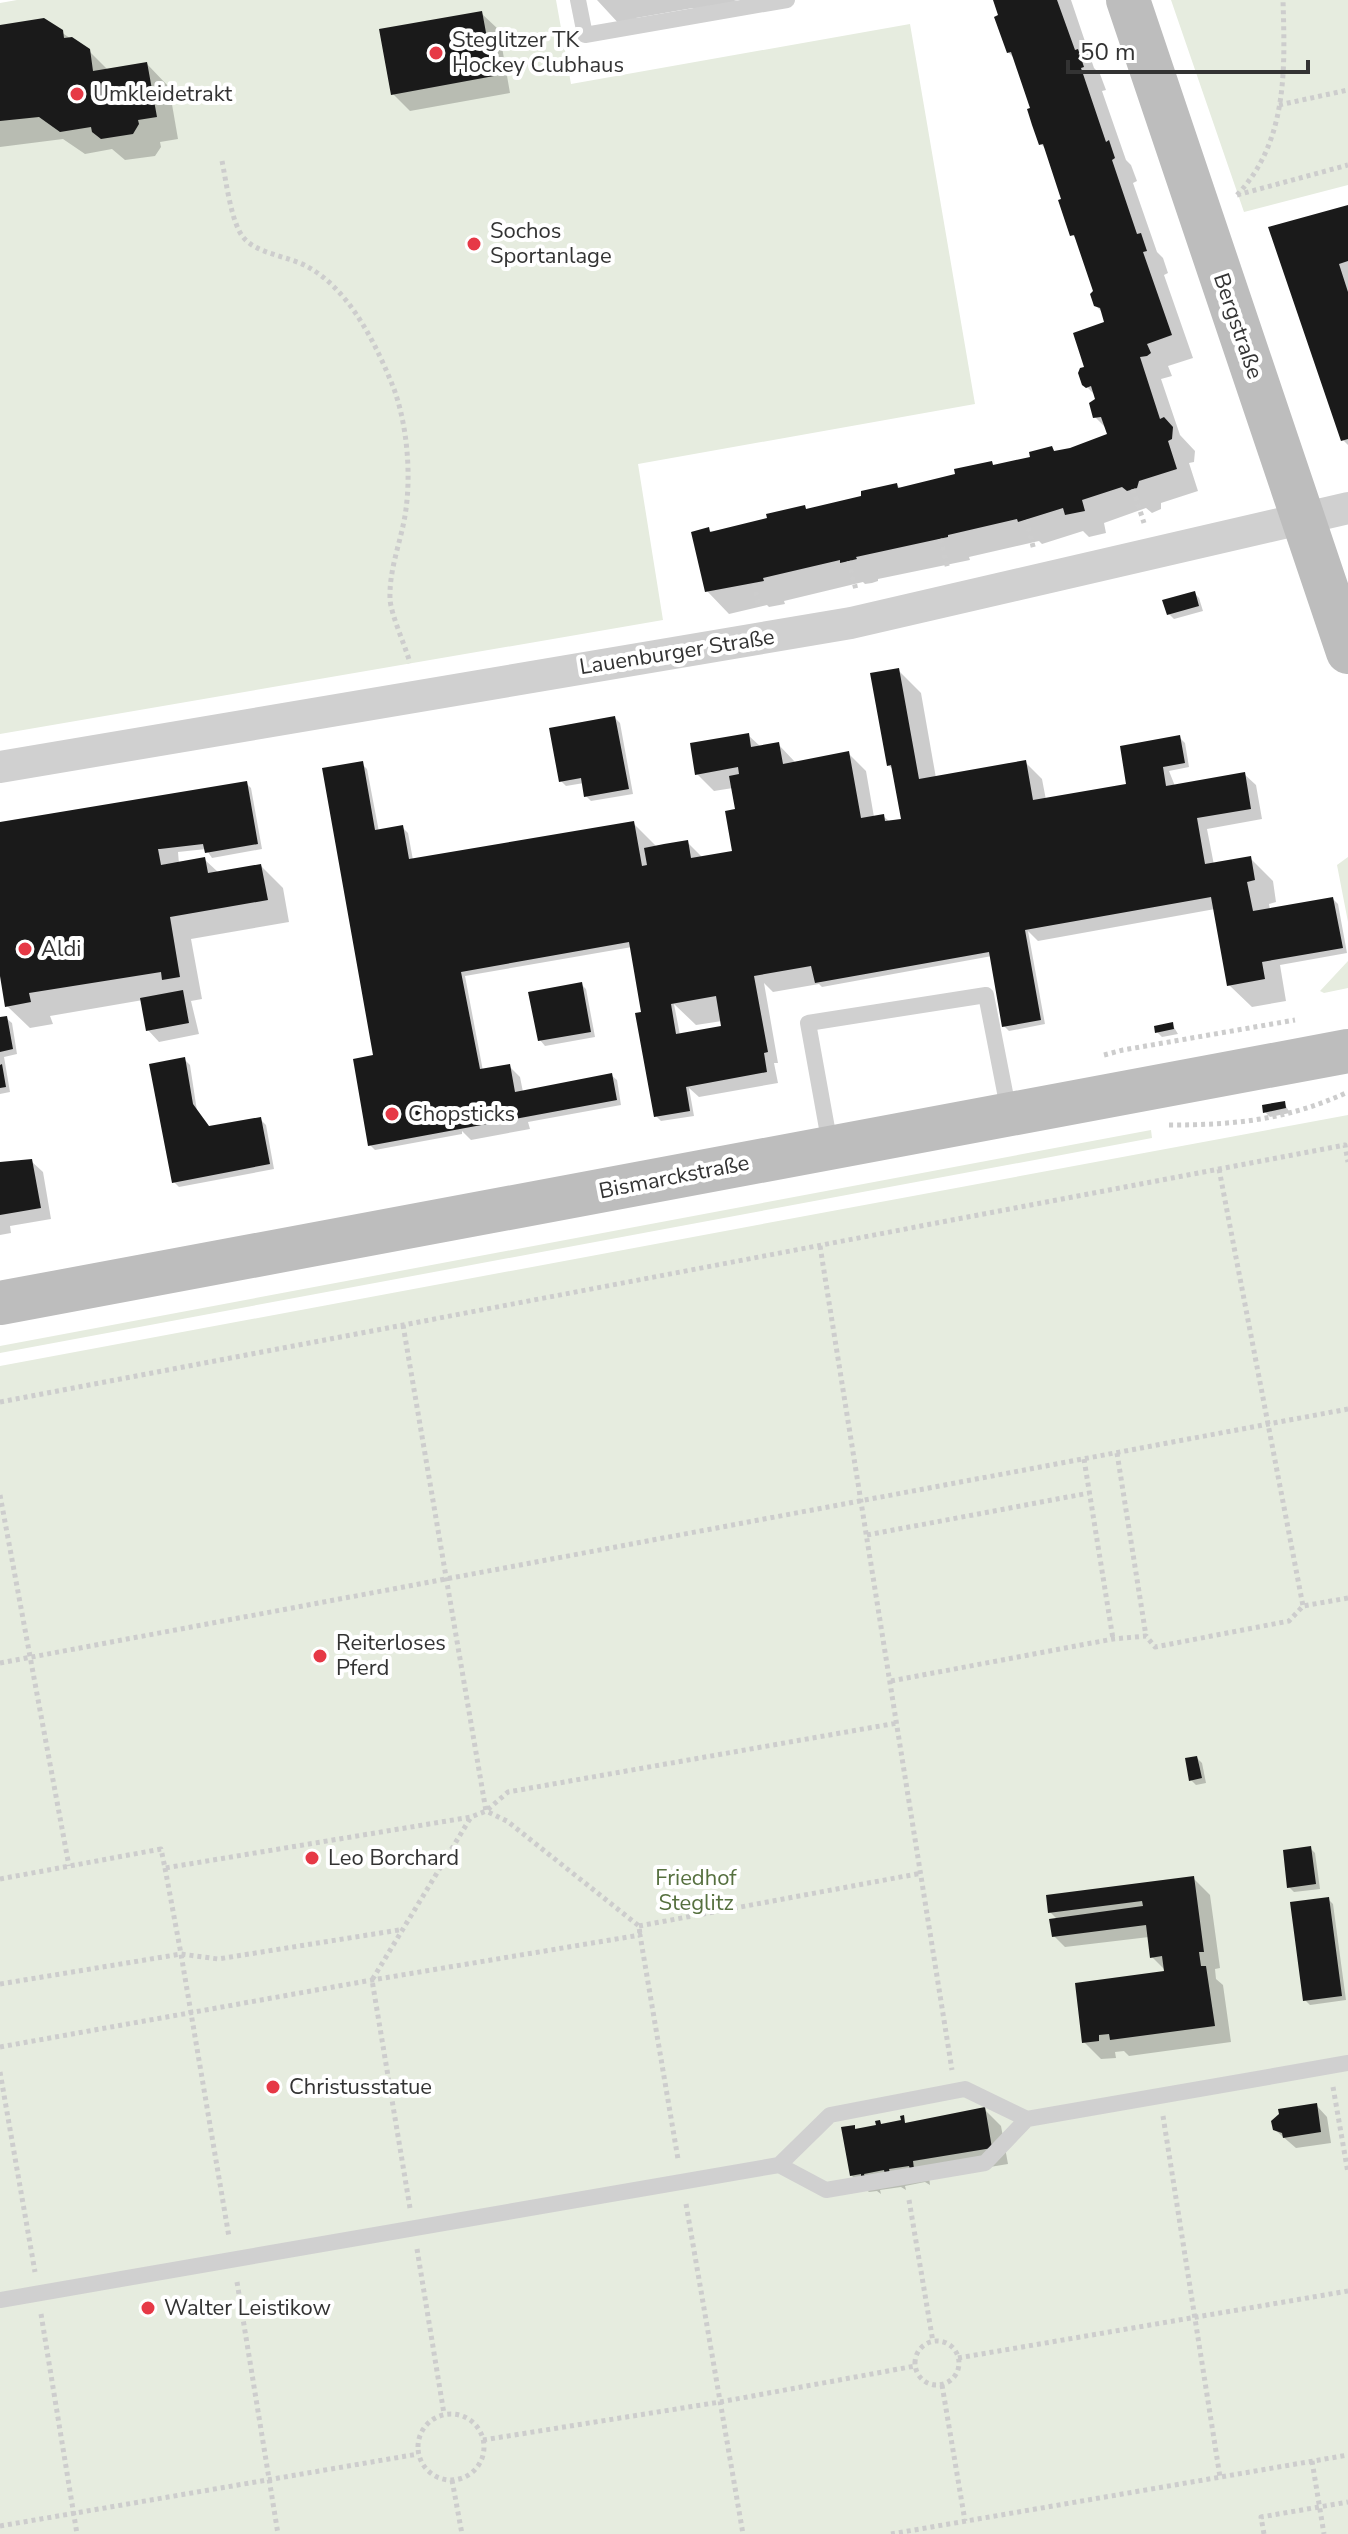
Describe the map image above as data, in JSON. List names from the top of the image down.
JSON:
{
  "streets": {
    "street": ["Bergstraße", "Lauenburger Straße", "Bismarckstraße"]
  },
  "crossings": [
    ["Bergstraße", "Lauenburger Straße"]
  ],
  "parks": ["Friedhof Steglitz"],
  "places": [
    "Steglitzer TK Hockey Clubhaus",
    "Umkleidetrakt",
    "Sochos Sportanlage",
    "Aldi",
    "Chopsticks",
    "Reiterloses Pferd",
    "Leo Borchard",
    "Christusstatue",
    "Walter Leistikow"
  ],
  "scale_bar": "50 m"
}
